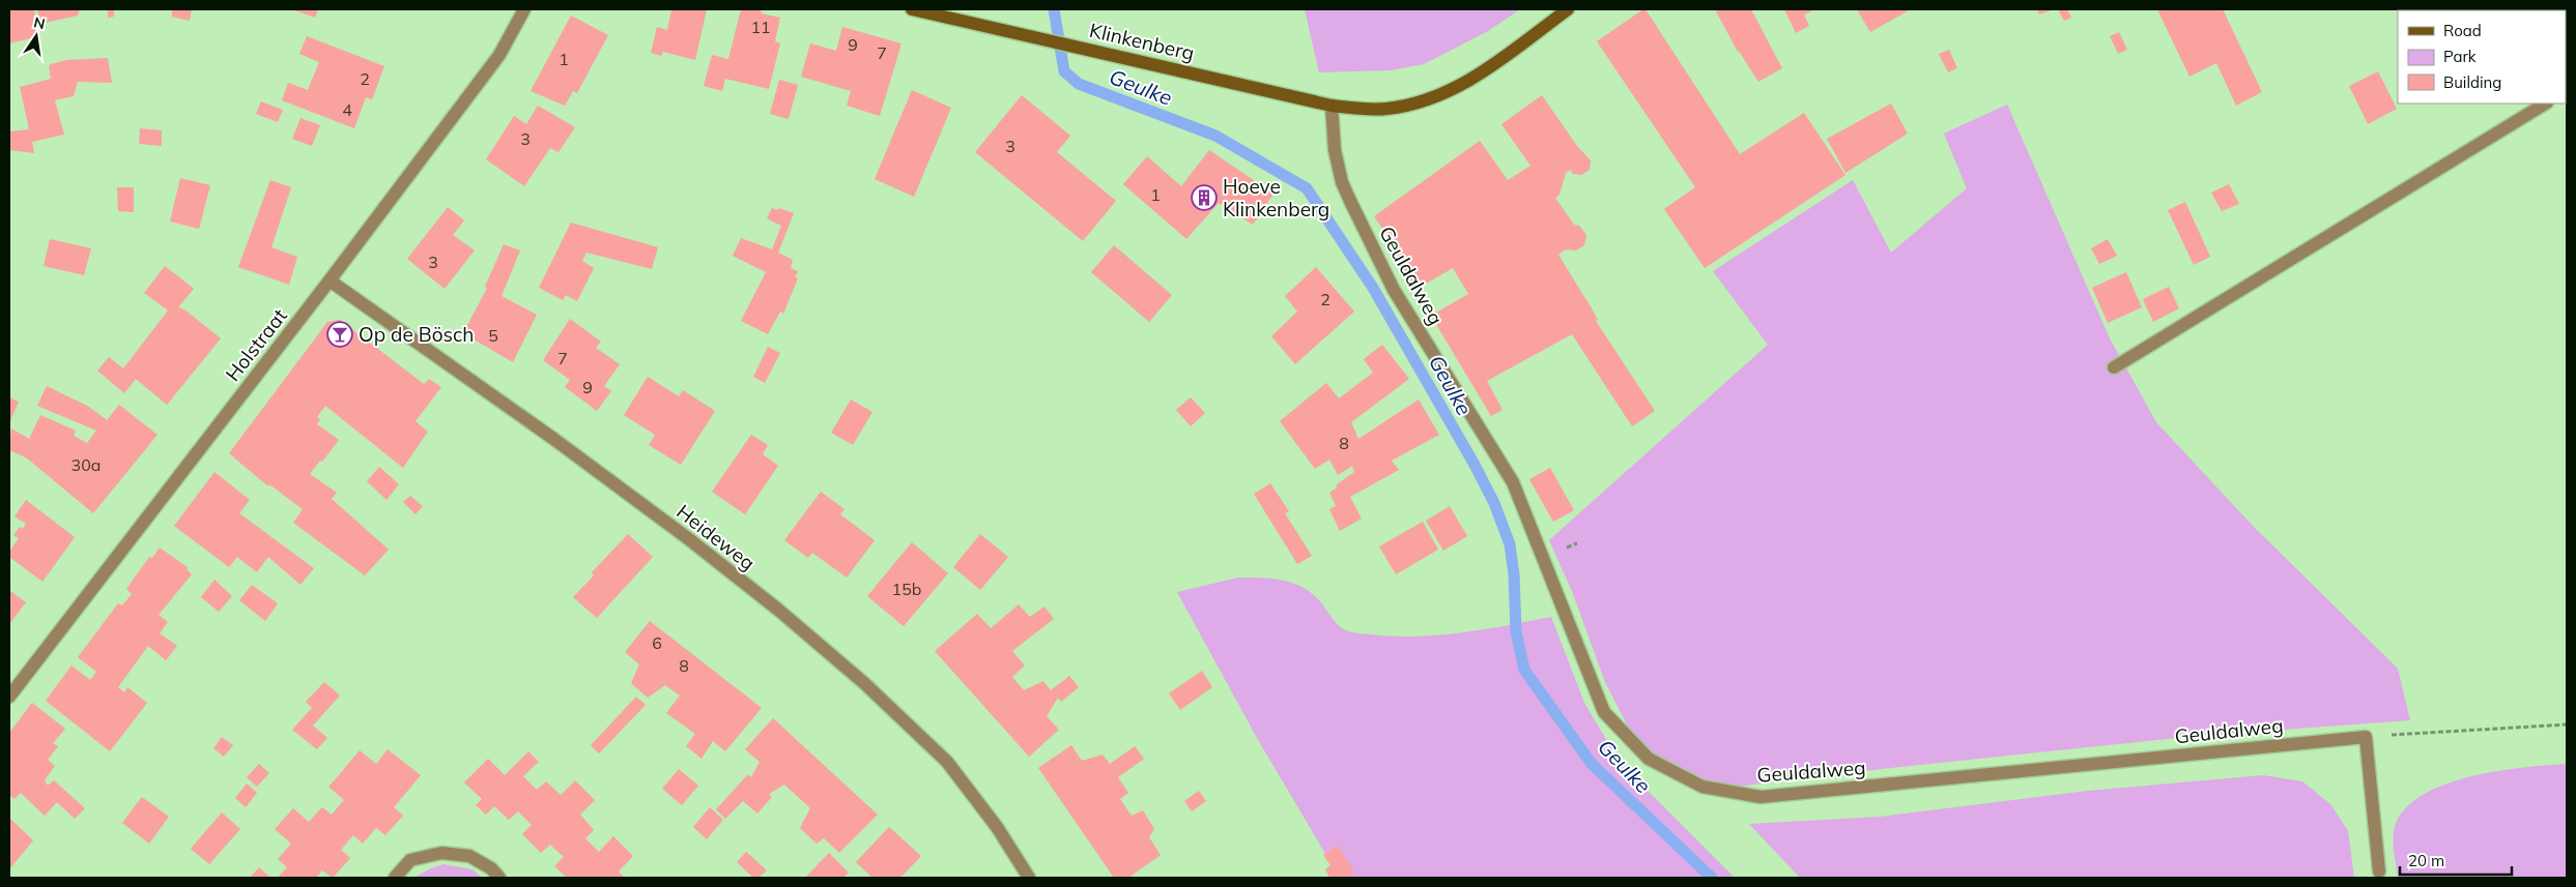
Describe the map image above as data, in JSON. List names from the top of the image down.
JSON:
{
  "streets": {
    "street": [
      "Klinkenberg",
      "Geuldalweg",
      "Holstraat",
      "Heideweg"
    ]
  },
  "crossings": [
    ["Klinkenberg", "Geuldalweg"],
    ["Holstraat", "Heideweg"]
  ],
  "water": ["Geulke"],
  "places": {
    "building": ["Hoeve Klinkenberg"],
    "bar": ["Op de Bösch"]
  },
  "house_numbers": [
    "11",
    "9",
    "7",
    "1",
    "2",
    "4",
    "3",
    "3",
    "1",
    "3",
    "2",
    "5",
    "7",
    "9",
    "8",
    "30a",
    "15b",
    "6",
    "8"
  ],
  "legend": ["Road", "Park", "Building"],
  "scale_bar": "20 m",
  "north": "top"
}
